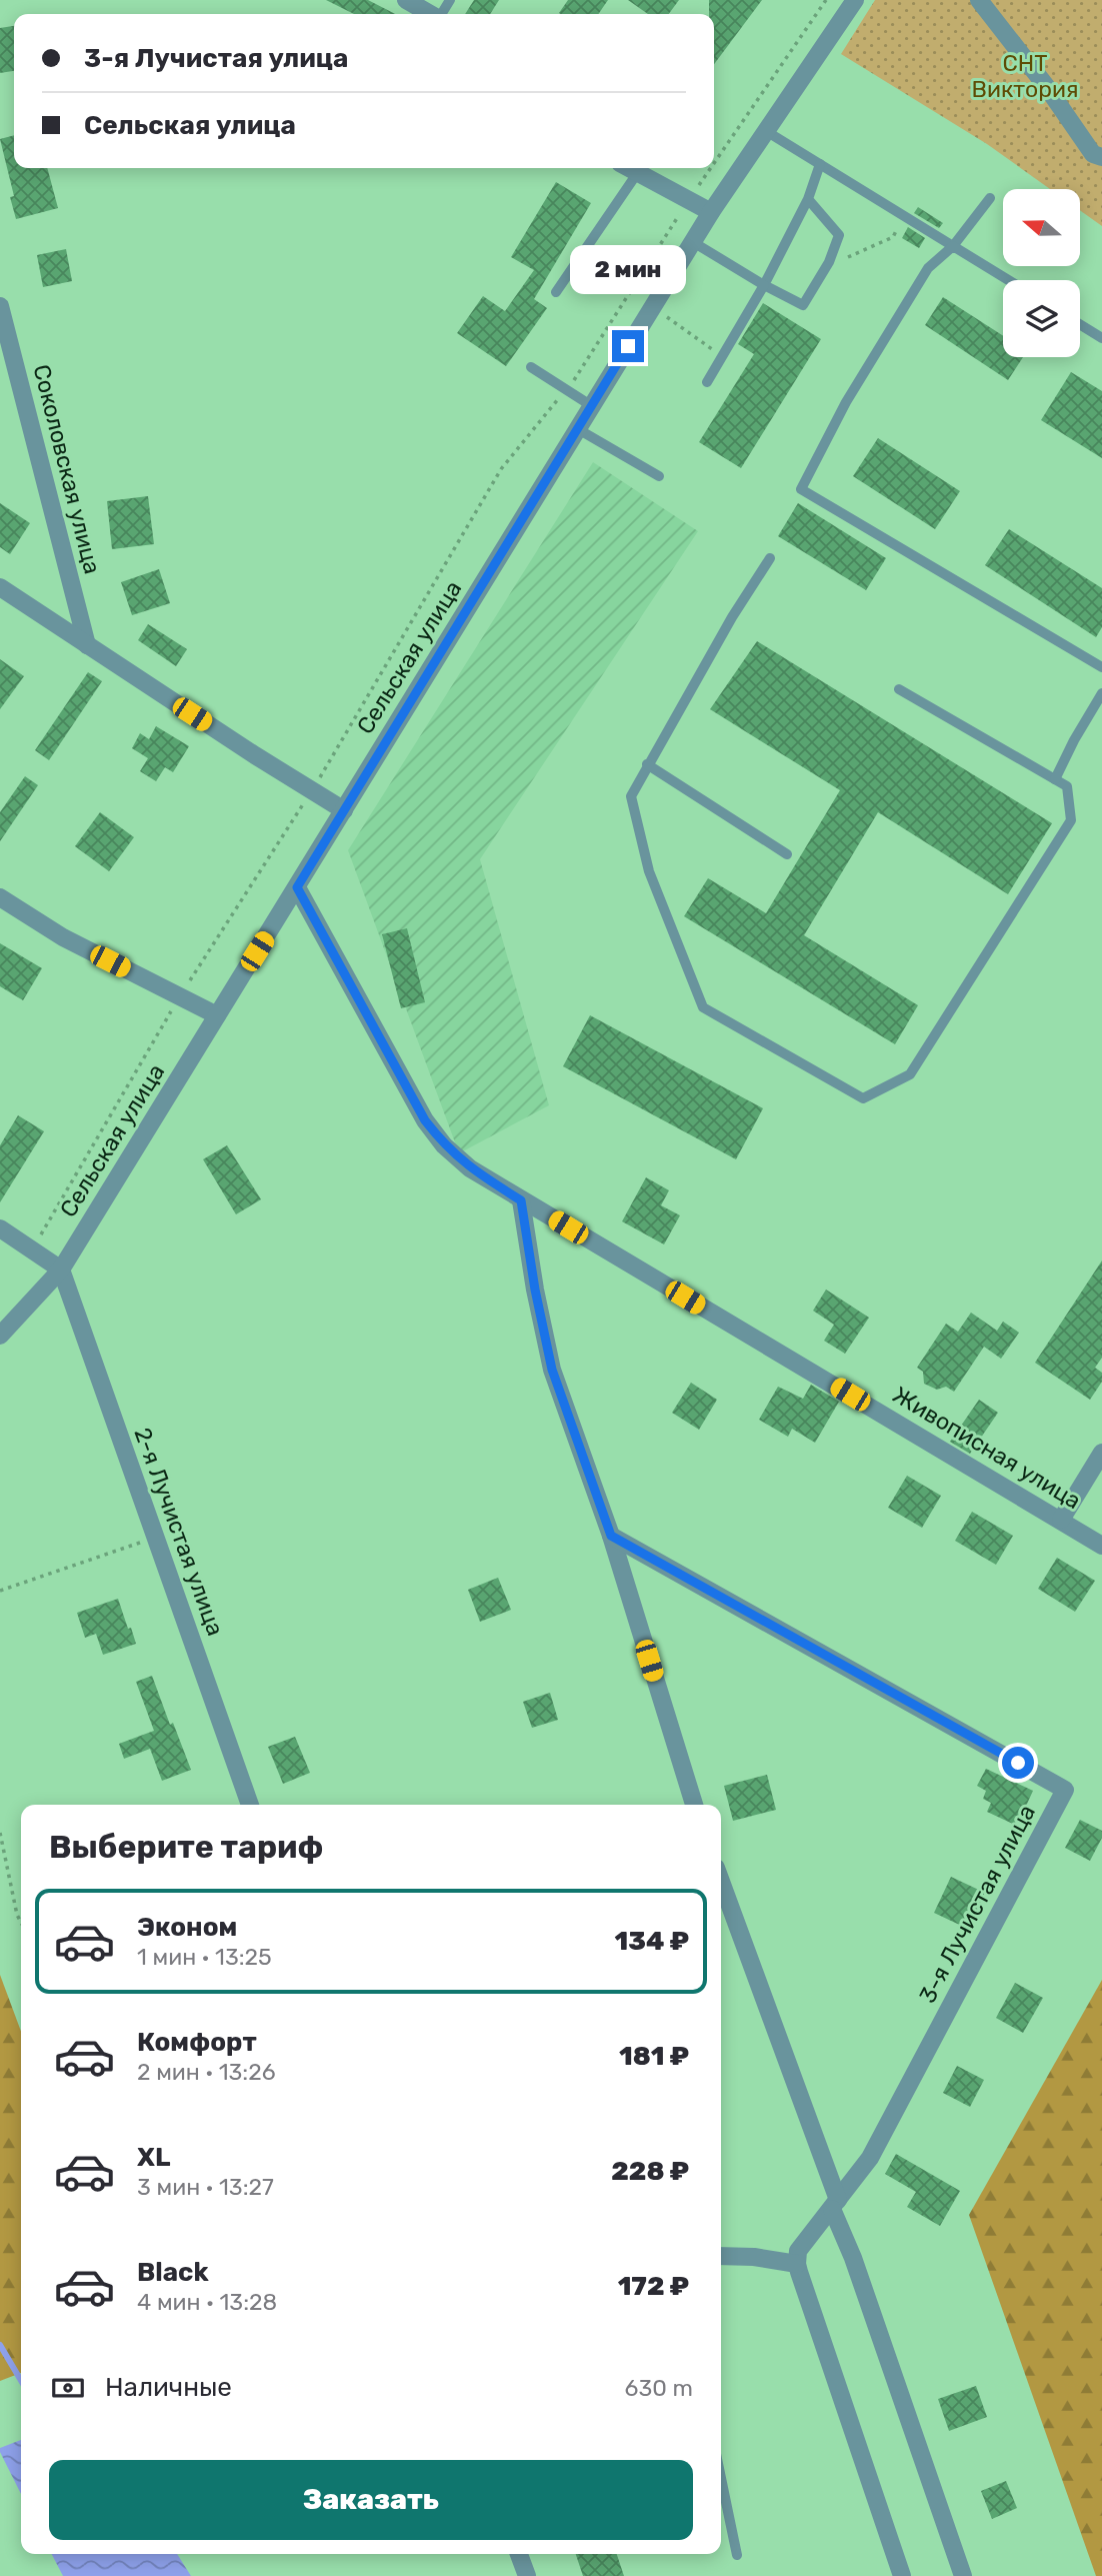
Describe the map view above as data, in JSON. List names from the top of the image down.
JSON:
{
  "streets": {
    "street": [
      "Соколовская улица",
      "Сельская улица",
      "Живописная улица",
      "2-я Лучистая улица",
      "3-я Лучистая улица"
    ]
  },
  "crossings": [
    ["Сельская улица", "Живописная улица"],
    ["Сельская улица", "2-я Лучистая улица"]
  ],
  "parks": ["СНТ Виктория"],
  "north": "left",
  "page": {
    "banner": ["3-я Лучистая улица", "Сельская улица"],
    "bubble": "2 мин",
    "heading": "Выберите тариф",
    "list": [
      {
        "name": "Эконом",
        "note": "1 мин · 13:25",
        "value": "134 ₽"
      },
      {
        "name": "Комфорт",
        "note": "2 мин · 13:26",
        "value": "181 ₽"
      },
      {
        "name": "XL",
        "note": "3 мин · 13:27",
        "value": "228 ₽"
      },
      {
        "name": "Black",
        "note": "4 мин · 13:28",
        "value": "172 ₽"
      }
    ],
    "pay": ["Наличные", "630 m"],
    "buttons": "Заказать"
  }
}
